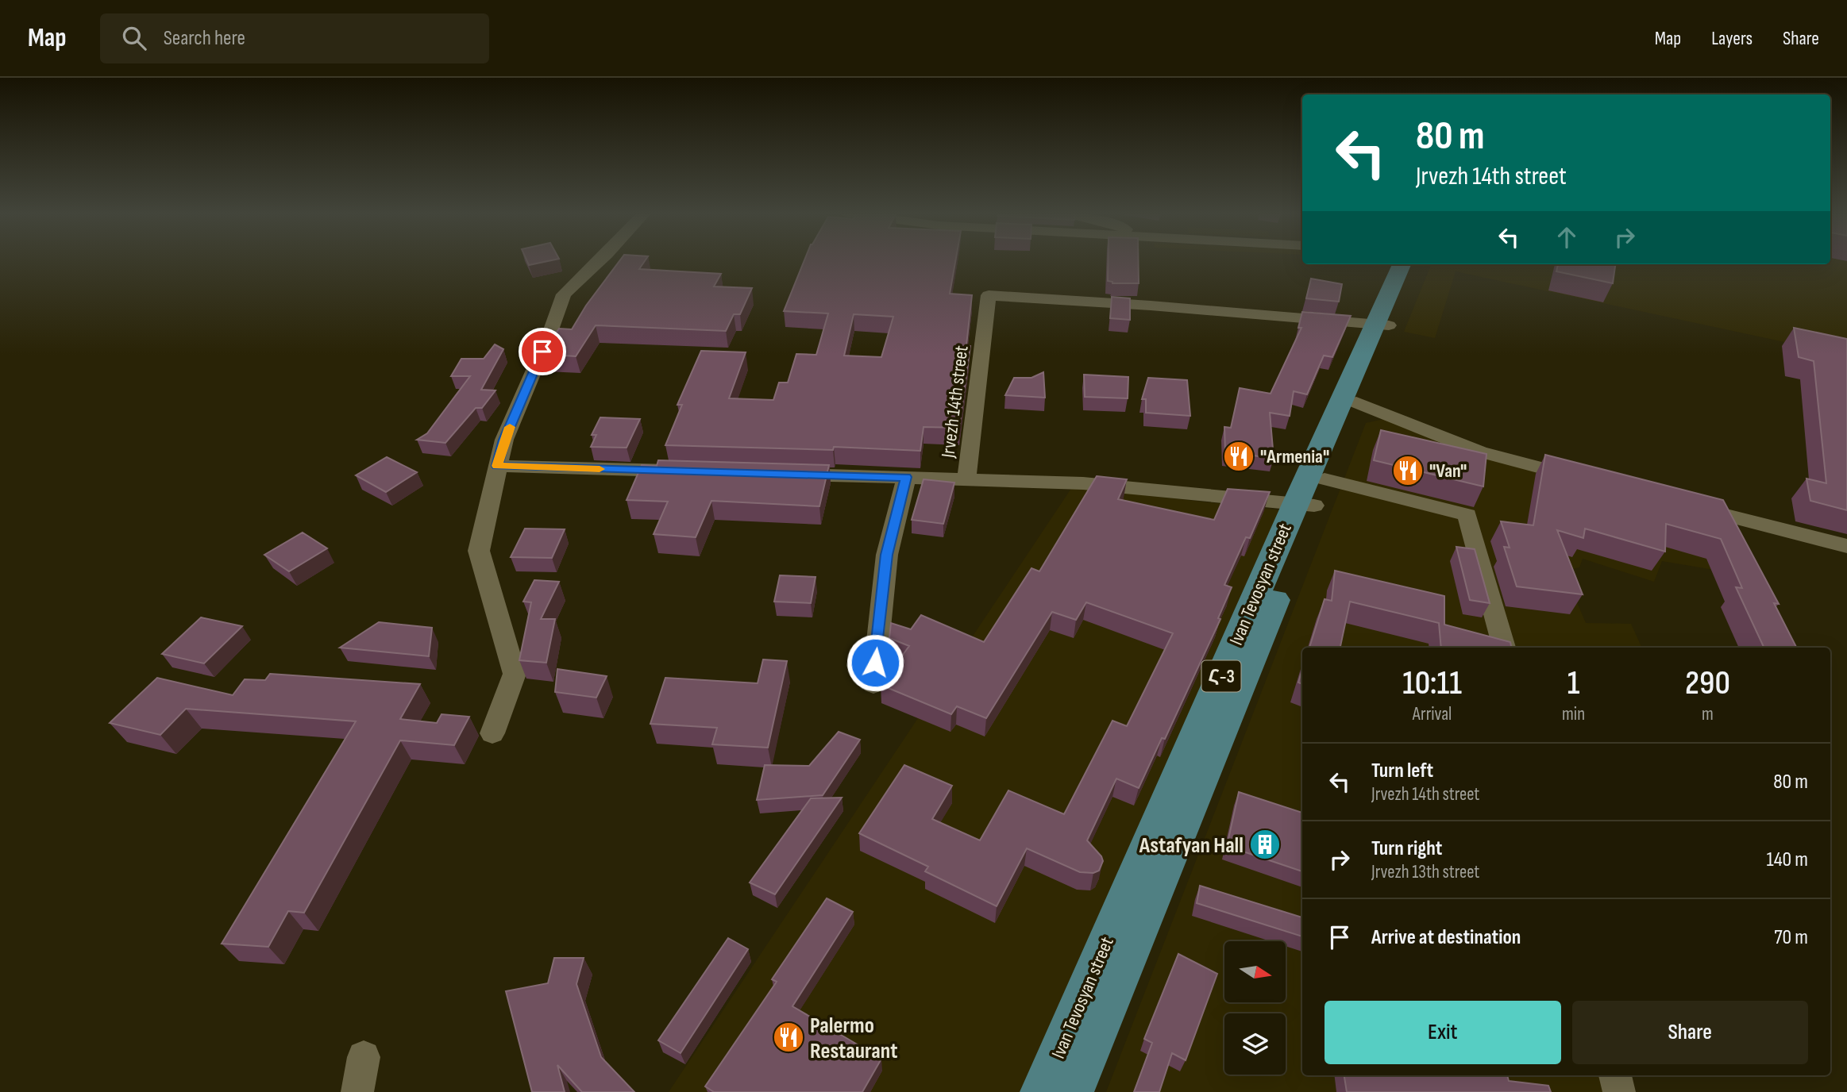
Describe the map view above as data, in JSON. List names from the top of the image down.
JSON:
{
  "streets": {
    "main road": ["Ivan Tevosyan street", "Հ-3"],
    "street": ["Jrvezh 14th street"]
  },
  "crossings": [
    ["Jrvezh 14th street", "Ivan Tevosyan street"]
  ],
  "places": {
    "restaurant": ["\"Armenia\"", "\"Van\"", "Palermo Restaurant"],
    "building": ["Astafyan Hall"]
  },
  "north": "right",
  "page": {
    "header": "Map",
    "search": "Search here",
    "nav": ["Map", "Layers", "Share"],
    "turn": ["80 m", "Jrvezh 14th street"],
    "eta": [
      "10:11",
      "Arrival",
      "1",
      "min",
      "290",
      "m"
    ],
    "list": [
      {
        "name": "Turn left",
        "note": "Jrvezh 14th street",
        "value": "80 m"
      },
      {
        "name": "Turn right",
        "note": "Jrvezh 13th street",
        "value": "140 m"
      },
      {
        "name": "Arrive at destination",
        "value": "70 m"
      }
    ],
    "buttons": ["Exit", "Share"]
  }
}
